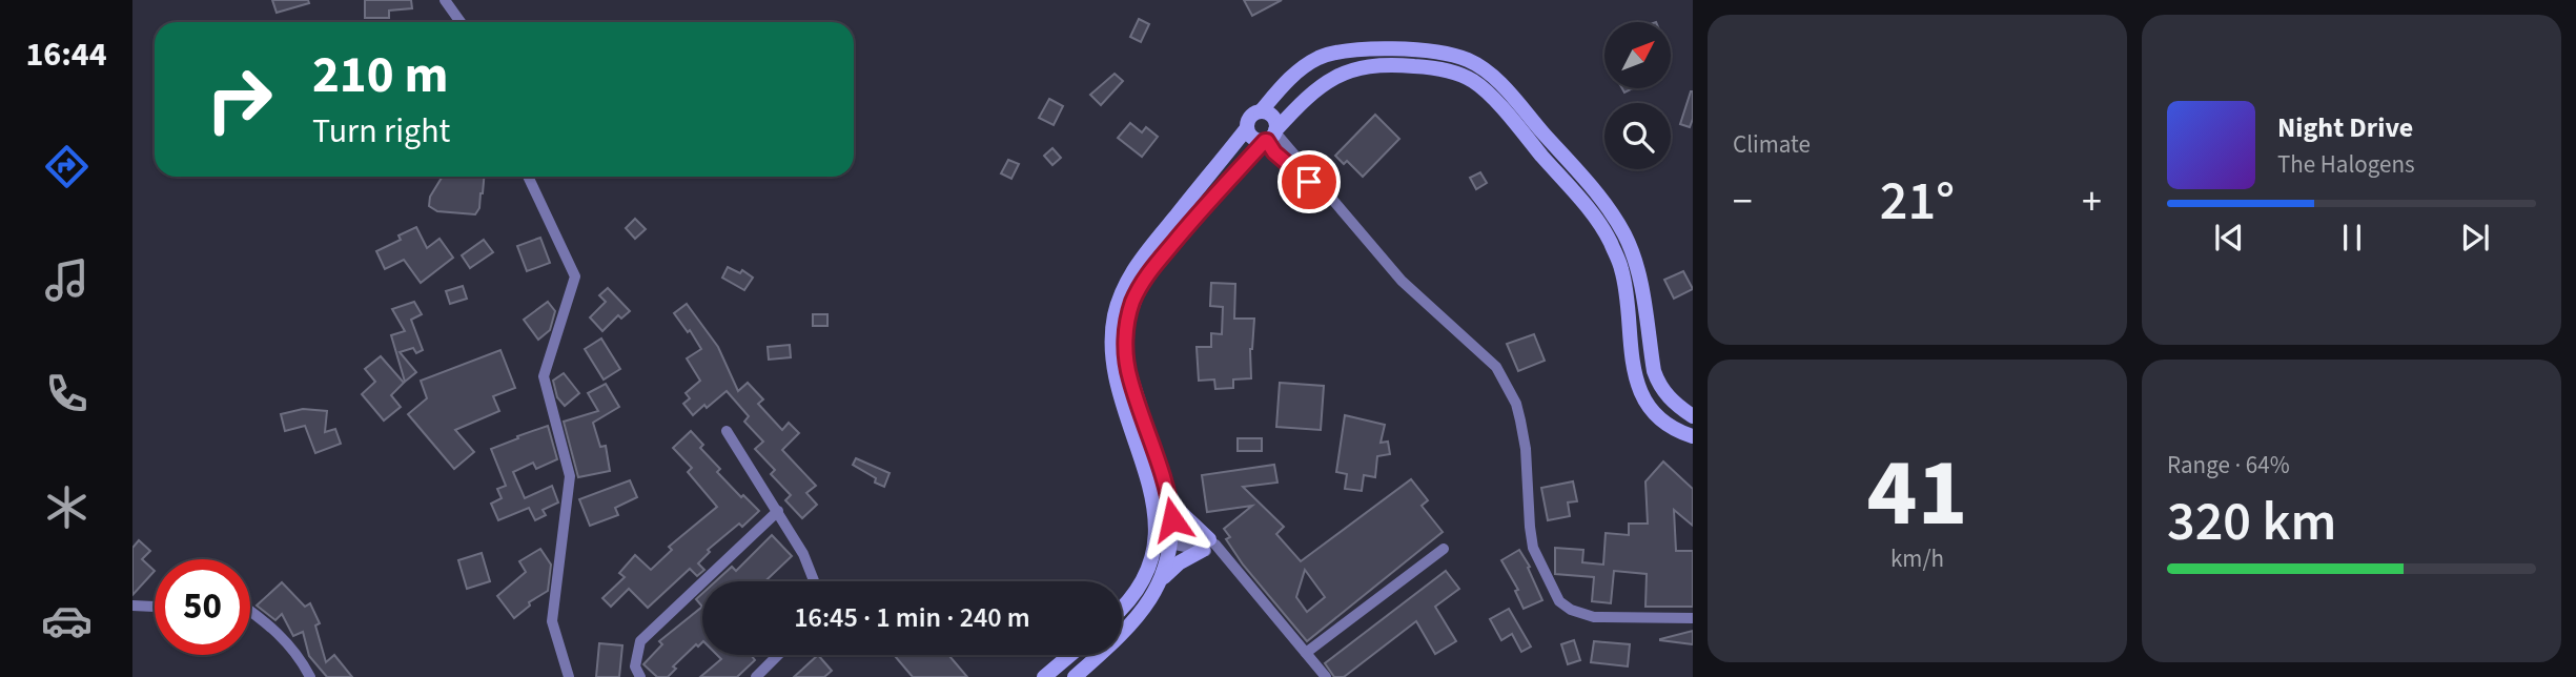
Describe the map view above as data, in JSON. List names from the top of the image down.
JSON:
{
  "north": "top right",
  "page": {
    "tabs": "16:44",
    "tile": [
      "Climate",
      ["41", "km/h"],
      ["Range · 64%", "320 km"]
    ],
    "turn": ["210 m", "Turn right"],
    "song": ["Night Drive", "The Halogens"],
    "heat": ["−", "21°", "+"],
    "limit": "50",
    "trip": "16:45 · 1 min · 240 m"
  }
}
